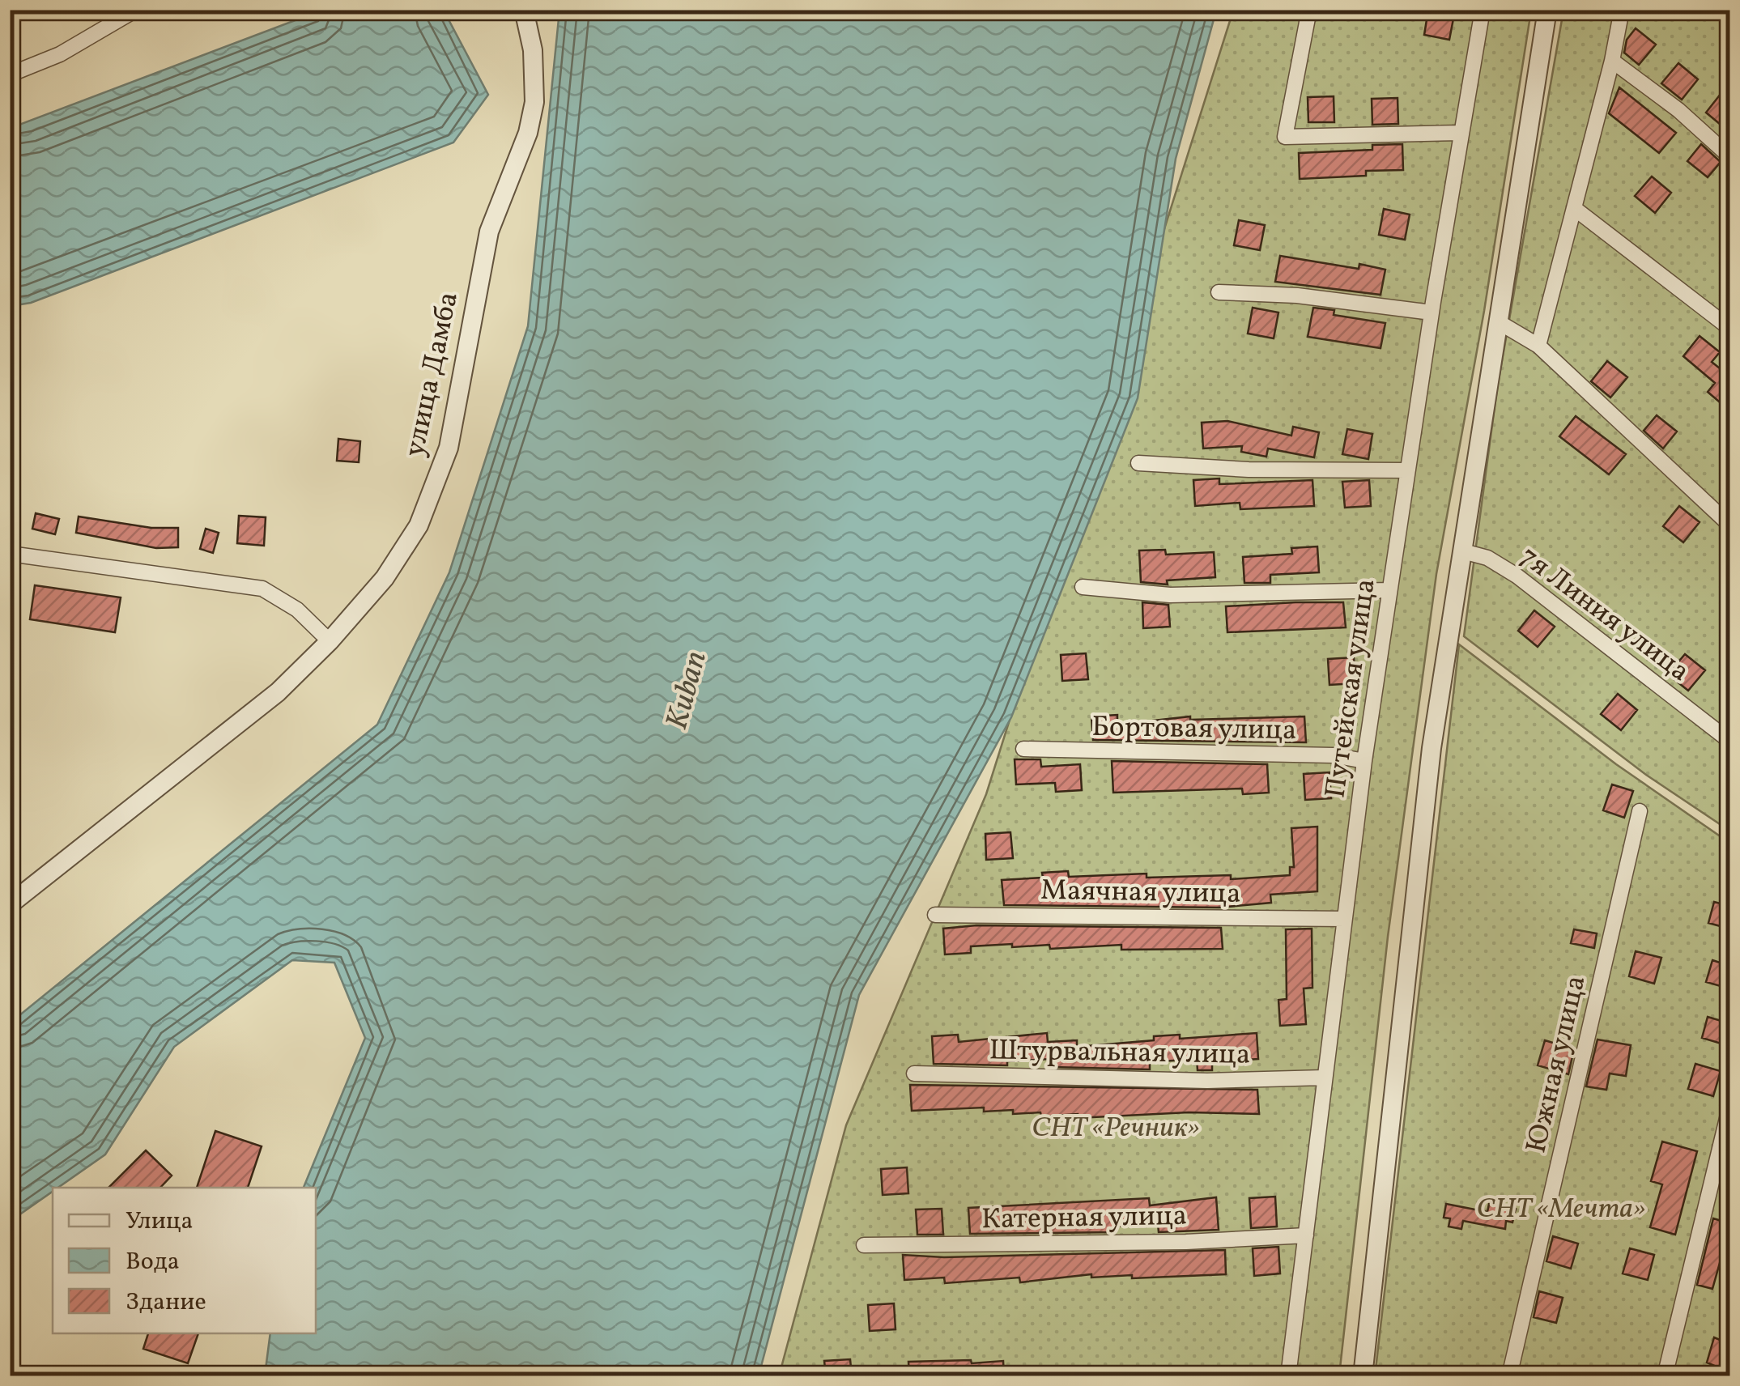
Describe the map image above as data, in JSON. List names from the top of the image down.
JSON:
{
  "streets": {
    "street": [
      "улица Дамба",
      "7я Линия улица",
      "Путейская улица",
      "Бортовая улица",
      "Маячная улица",
      "Штурвальная улица",
      "Южная улица",
      "Катерная улица"
    ]
  },
  "crossings": [
    ["Путейская улица", "Бортовая улица"],
    ["Путейская улица", "Маячная улица"],
    ["Путейская улица", "Штурвальная улица"],
    ["Путейская улица", "Катерная улица"]
  ],
  "water": ["Kuban"],
  "parks": ["СНТ «Речник»", "СНТ «Мечта»"],
  "legend": ["Улица", "Вода", "Здание"]
}
